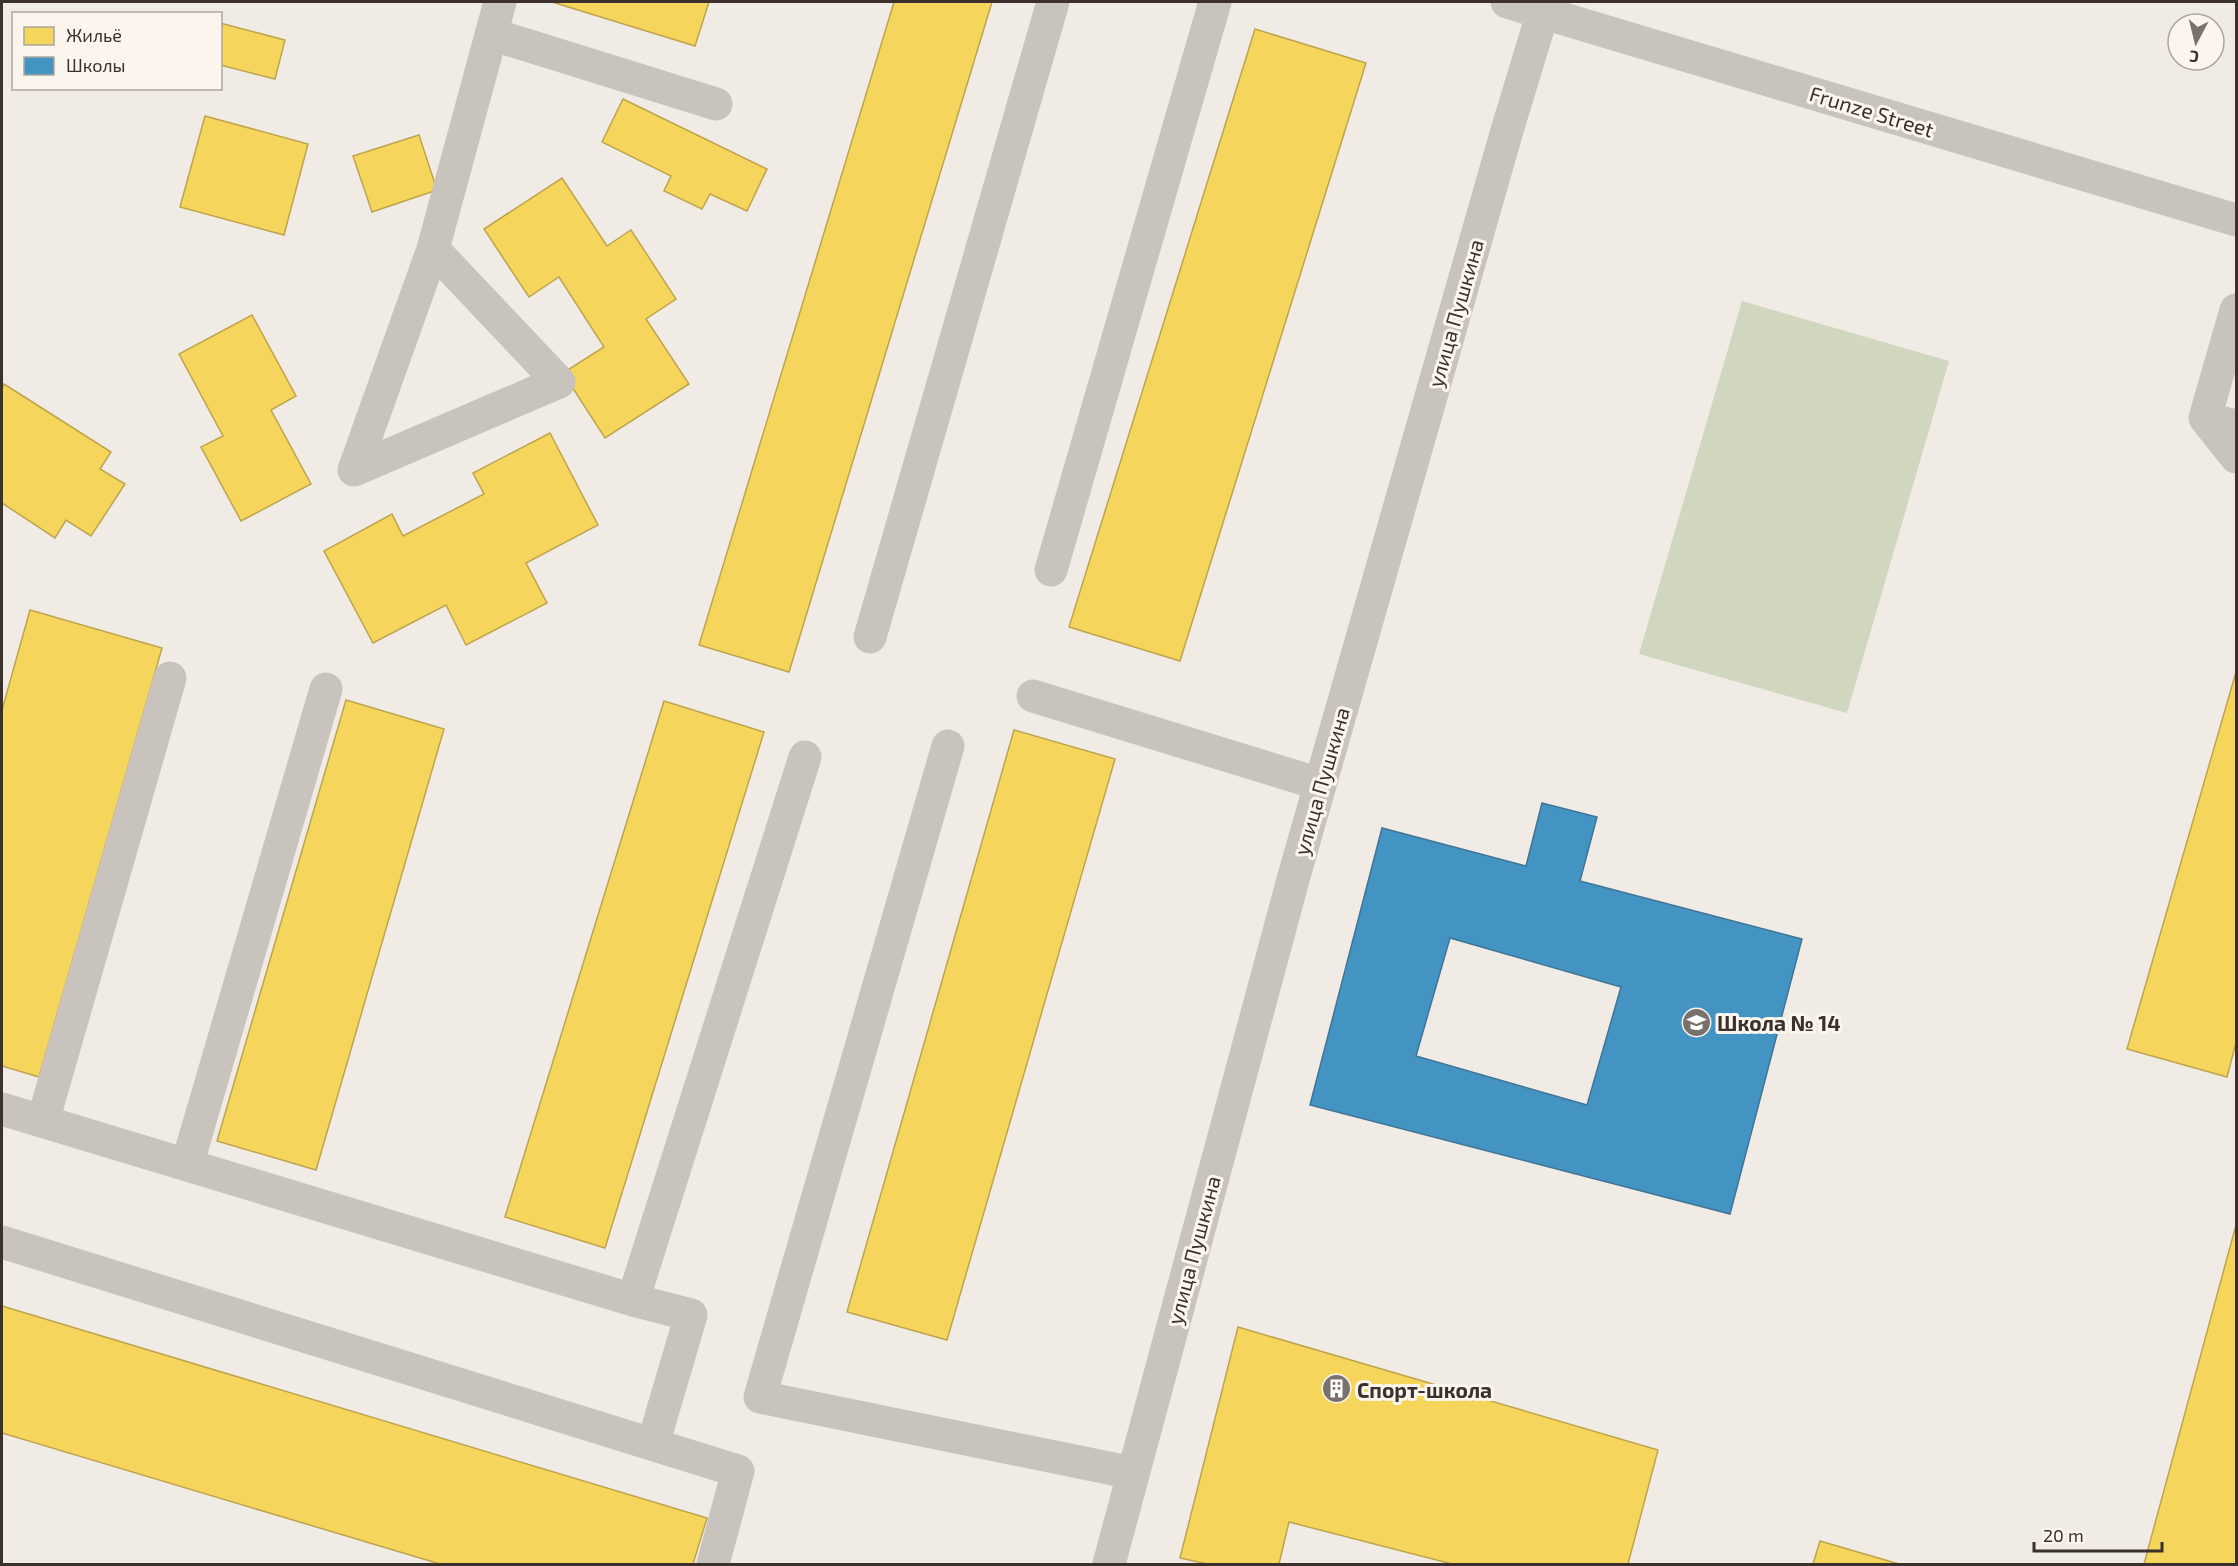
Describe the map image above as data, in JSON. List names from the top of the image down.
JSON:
{
  "streets": {
    "street": ["Frunze Street", "улица Пушкина"]
  },
  "crossings": [
    ["Frunze Street", "улица Пушкина"]
  ],
  "places": {
    "school or university": ["Школа № 14"],
    "building": ["Спорт-школа"]
  },
  "legend": ["Жильё", "Школы"],
  "scale_bar": "20 m",
  "north": "bottom"
}
